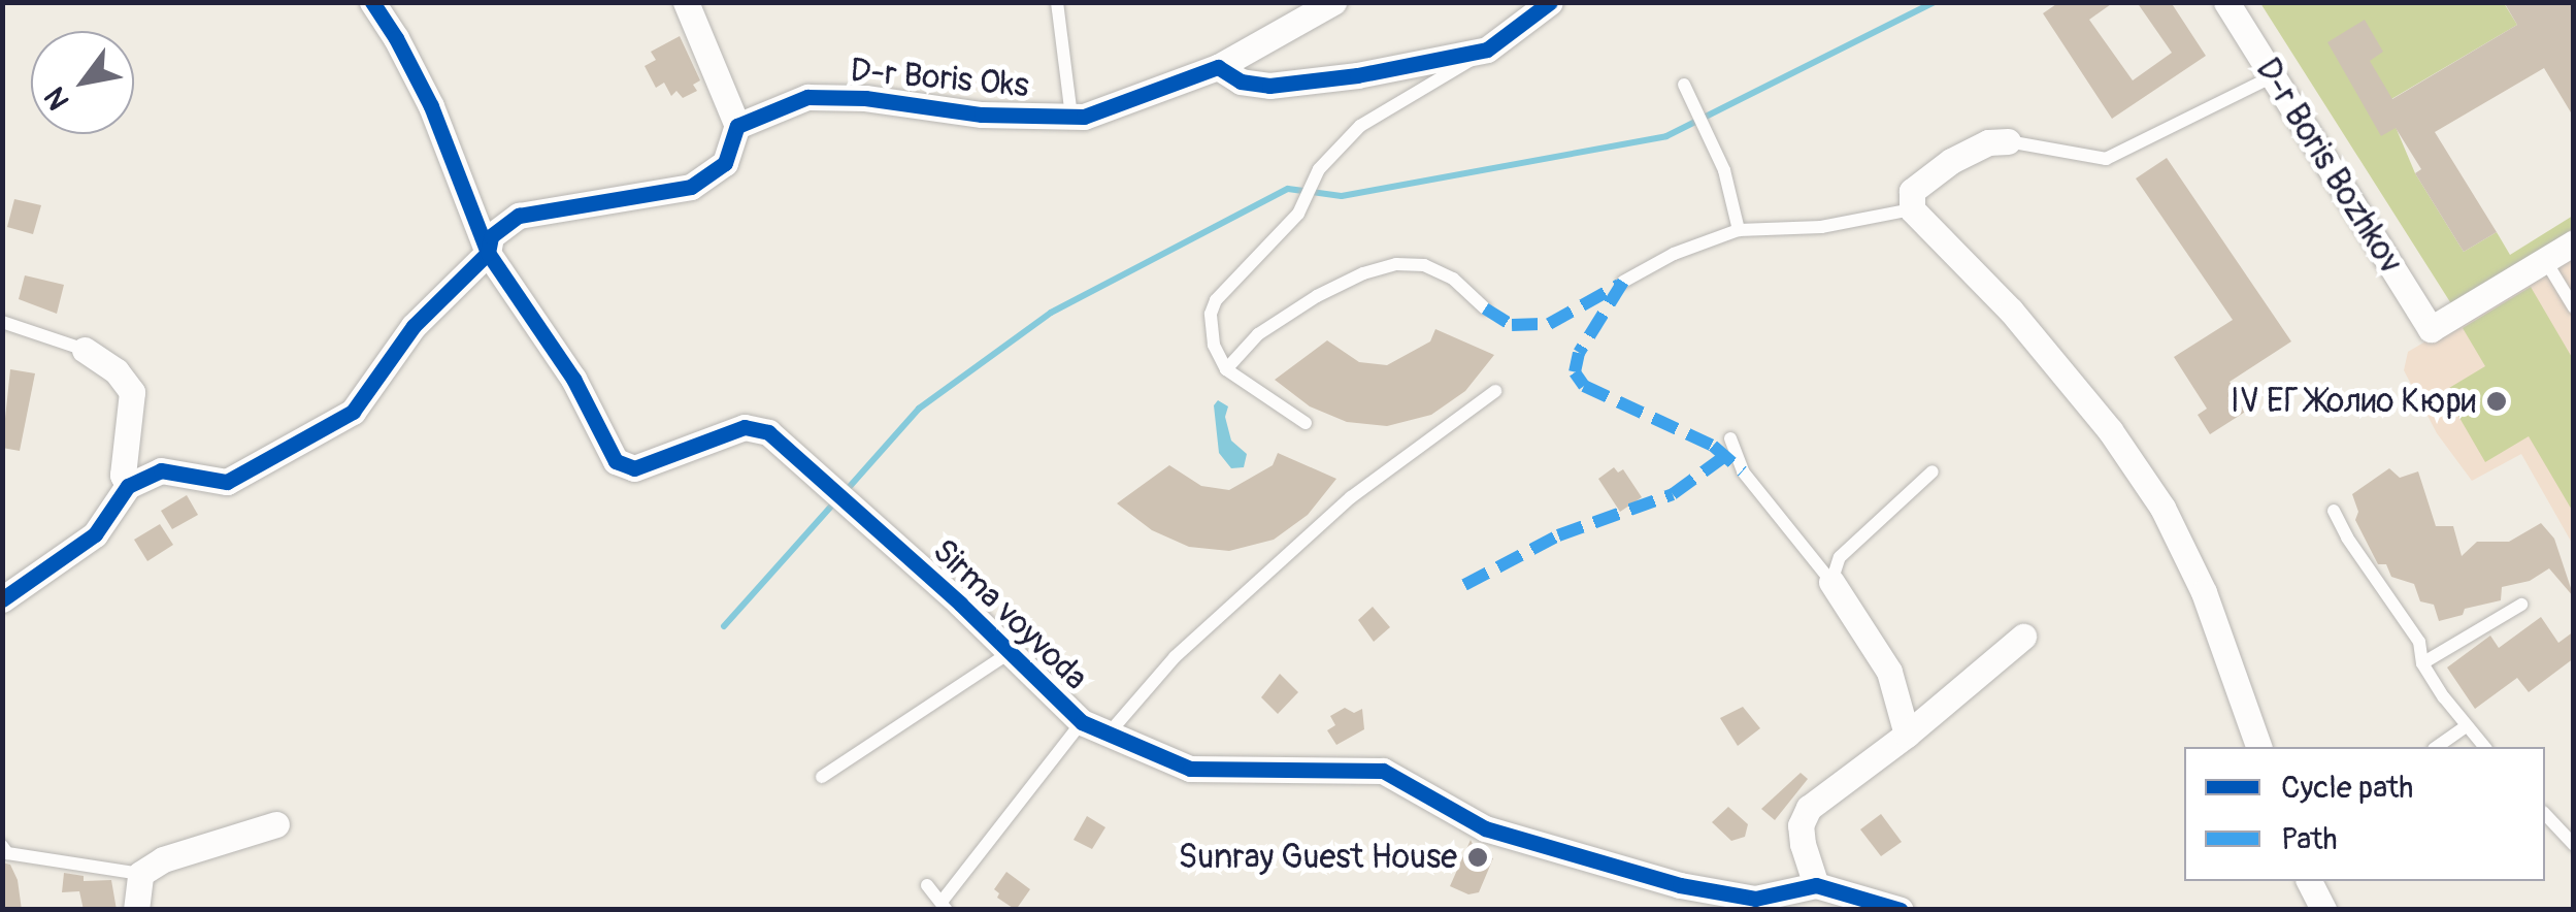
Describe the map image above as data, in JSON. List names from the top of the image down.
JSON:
{
  "streets": {
    "street": ["D-r Boris Oks", "D-r Boris Bozhkov", "Sirma voyvoda"]
  },
  "places": ["IV ЕГ Жолио Кюри", "Sunray Guest House"],
  "legend": ["Cycle path", "Path"],
  "north": "bottom left"
}
